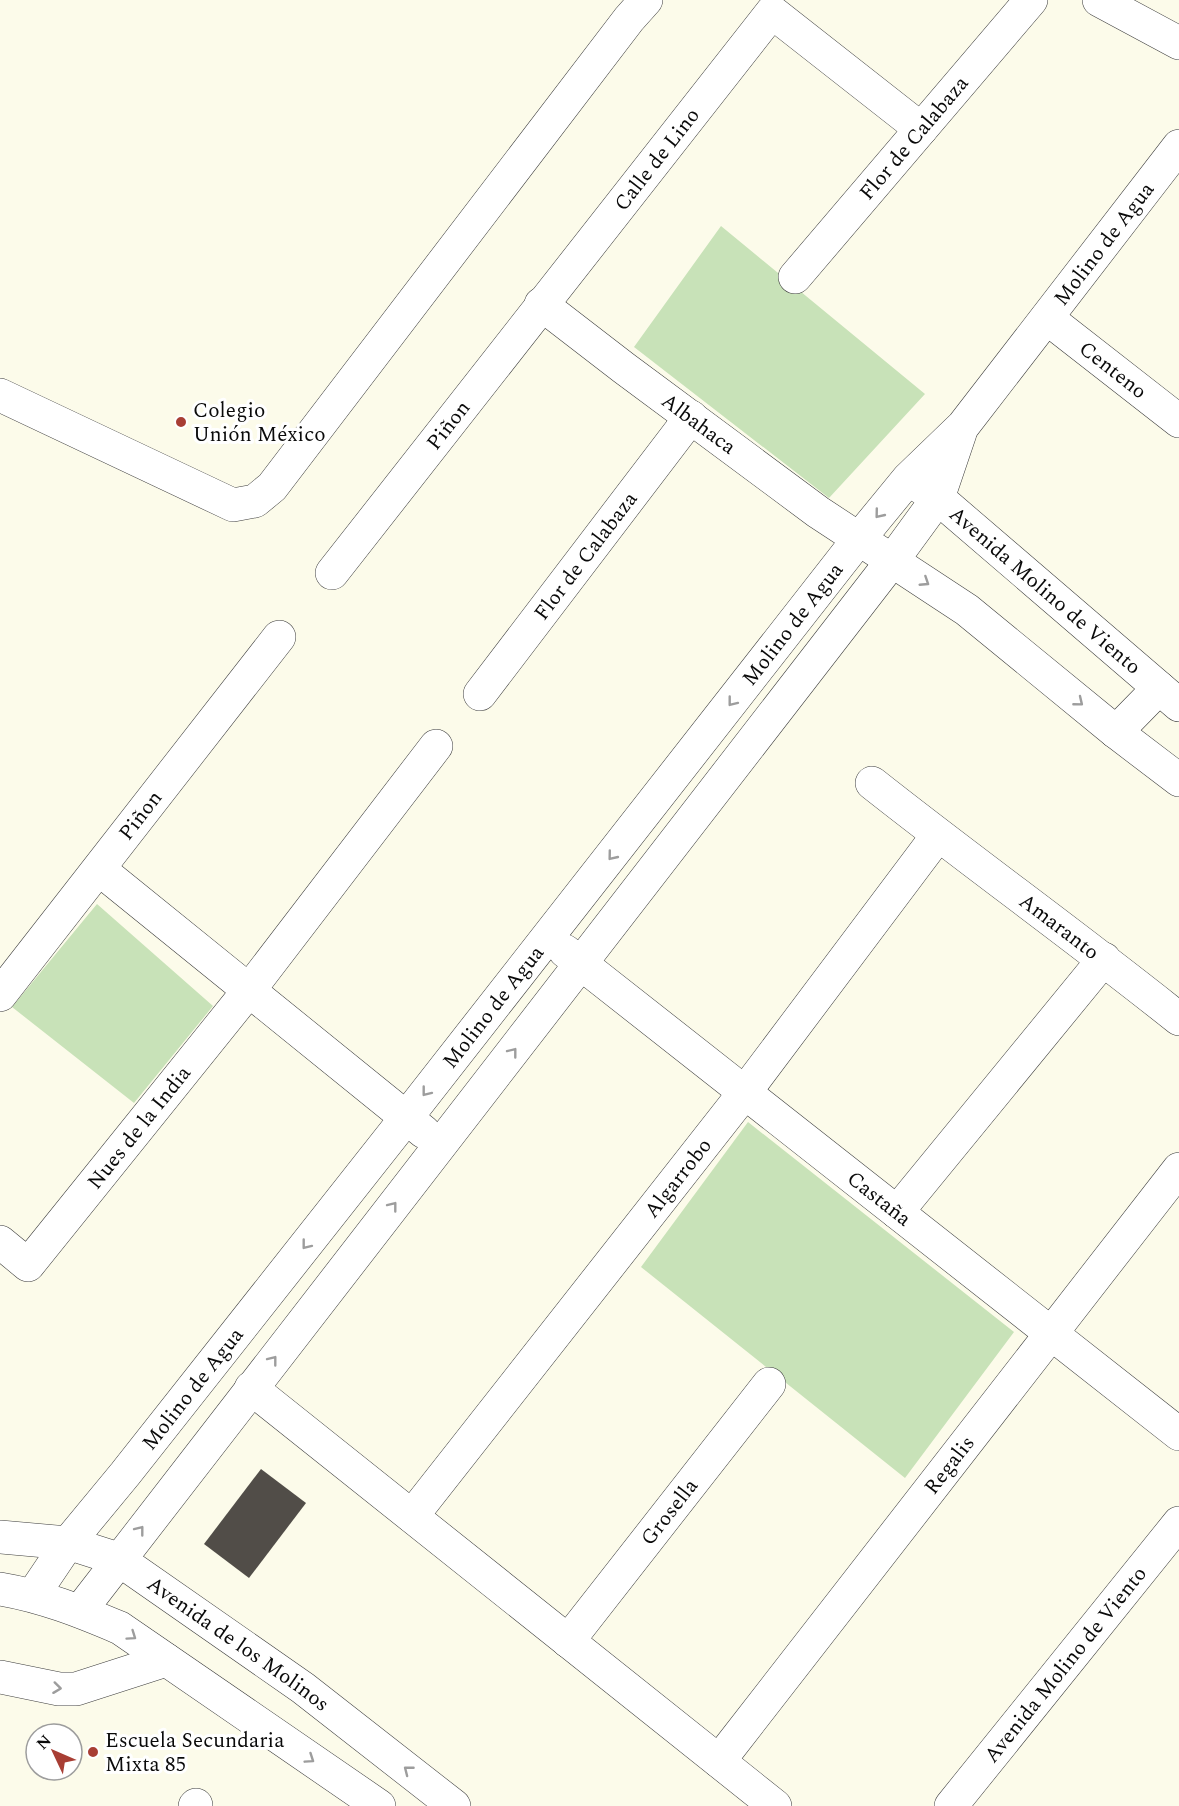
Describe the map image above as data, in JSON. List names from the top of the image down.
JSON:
{
  "streets": {
    "street": [
      "Flor de Calabaza",
      "Calle de Lino",
      "Molino de Agua",
      "Centeno",
      "Albahaca",
      "Piñon",
      "Avenida Molino de Viento",
      "Amaranto",
      "Nues de la India",
      "Algarrobo",
      "Castaña",
      "Regalis",
      "Grosella",
      "Avenida de los Molinos"
    ]
  },
  "crossings": [
    ["Flor de Calabaza", "Calle de Lino"],
    ["Flor de Calabaza", "Albahaca"],
    ["Calle de Lino", "Albahaca"],
    ["Calle de Lino", "Piñon"],
    ["Molino de Agua", "Centeno"],
    ["Molino de Agua", "Albahaca"],
    ["Molino de Agua", "Avenida Molino de Viento"],
    ["Molino de Agua", "Castaña"],
    ["Molino de Agua", "Avenida de los Molinos"],
    ["Albahaca", "Piñon"],
    ["Amaranto", "Algarrobo"],
    ["Algarrobo", "Castaña"],
    ["Castaña", "Regalis"]
  ],
  "one_way": ["Albahaca"],
  "places": ["Colegio Unión México", "Escuela Secundaria Mixta 85"],
  "north": "top left"
}
